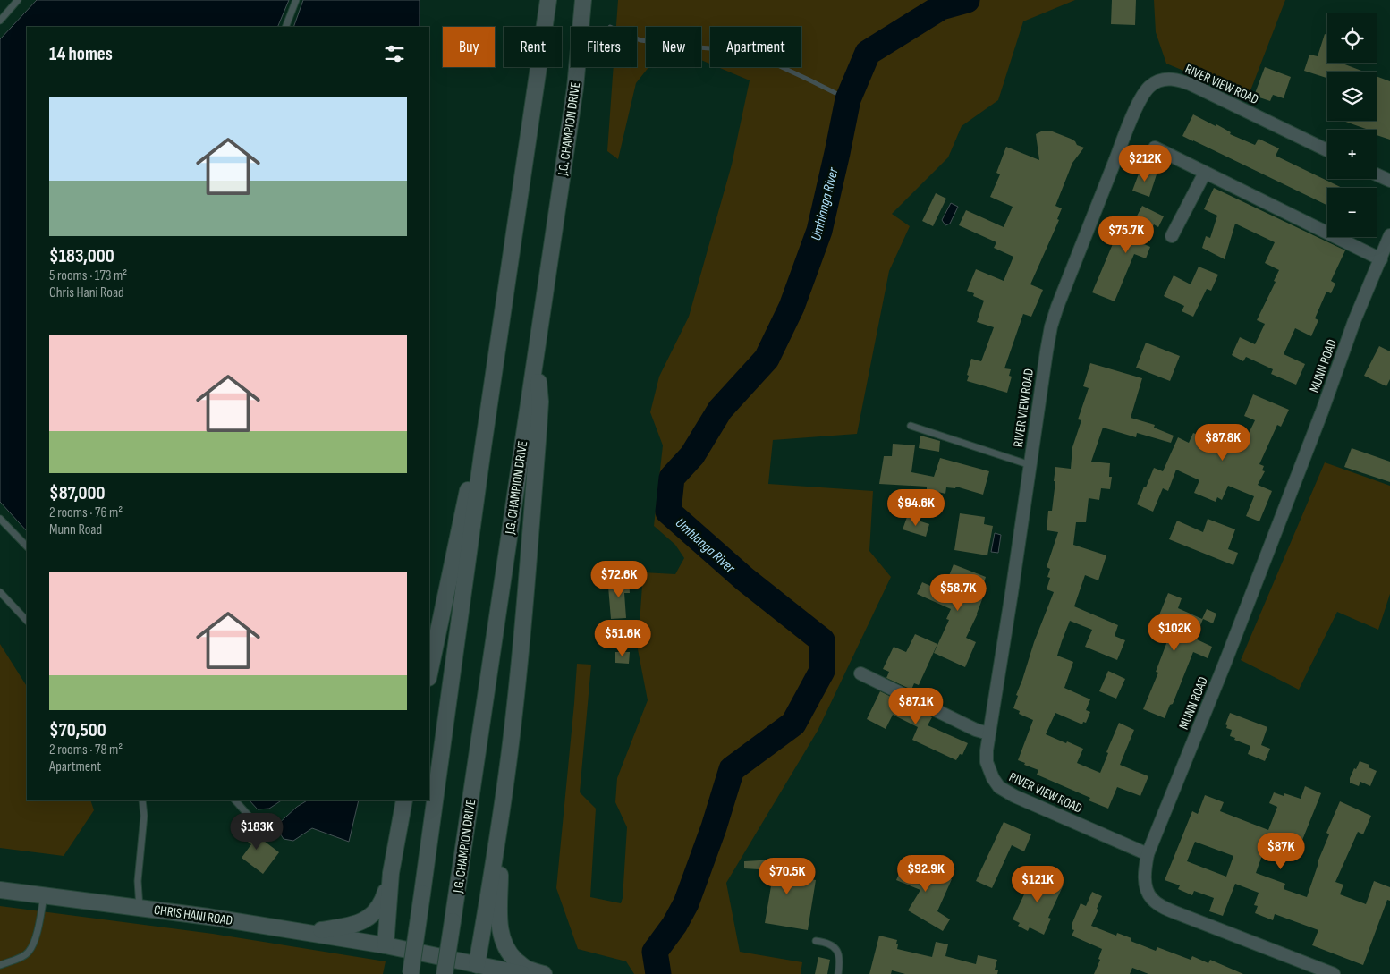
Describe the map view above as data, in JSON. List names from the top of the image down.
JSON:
{
  "streets": {
    "street": [
      "RIVER VIEW ROAD",
      "J.G. CHAMPION DRIVE",
      "MUNN ROAD",
      "CHRIS HANI ROAD"
    ]
  },
  "crossings": [
    ["RIVER VIEW ROAD", "MUNN ROAD"]
  ],
  "water": ["Umhlanga River"],
  "page": {
    "map_buttons": ["+", "−"],
    "chip": [
      "Buy",
      "Rent",
      "Filters",
      "New",
      "Apartment"
    ],
    "heading": "14 homes",
    "list": [
      {
        "name": "$183,000",
        "note": "5 rooms · 173 m² · Chris Hani Road"
      },
      {
        "name": "$87,000",
        "note": "2 rooms · 76 m² · Munn Road"
      },
      {
        "name": "$70,500",
        "note": "2 rooms · 78 m² · Apartment"
      }
    ],
    "price": [
      "$212K",
      "$75.7K",
      "$87.8K",
      "$94.6K",
      "$72.6K",
      "$58.7K",
      "$102K",
      "$51.6K",
      "$87.1K",
      "$183K",
      "$87K",
      "$92.9K",
      "$70.5K",
      "$121K"
    ]
  }
}
